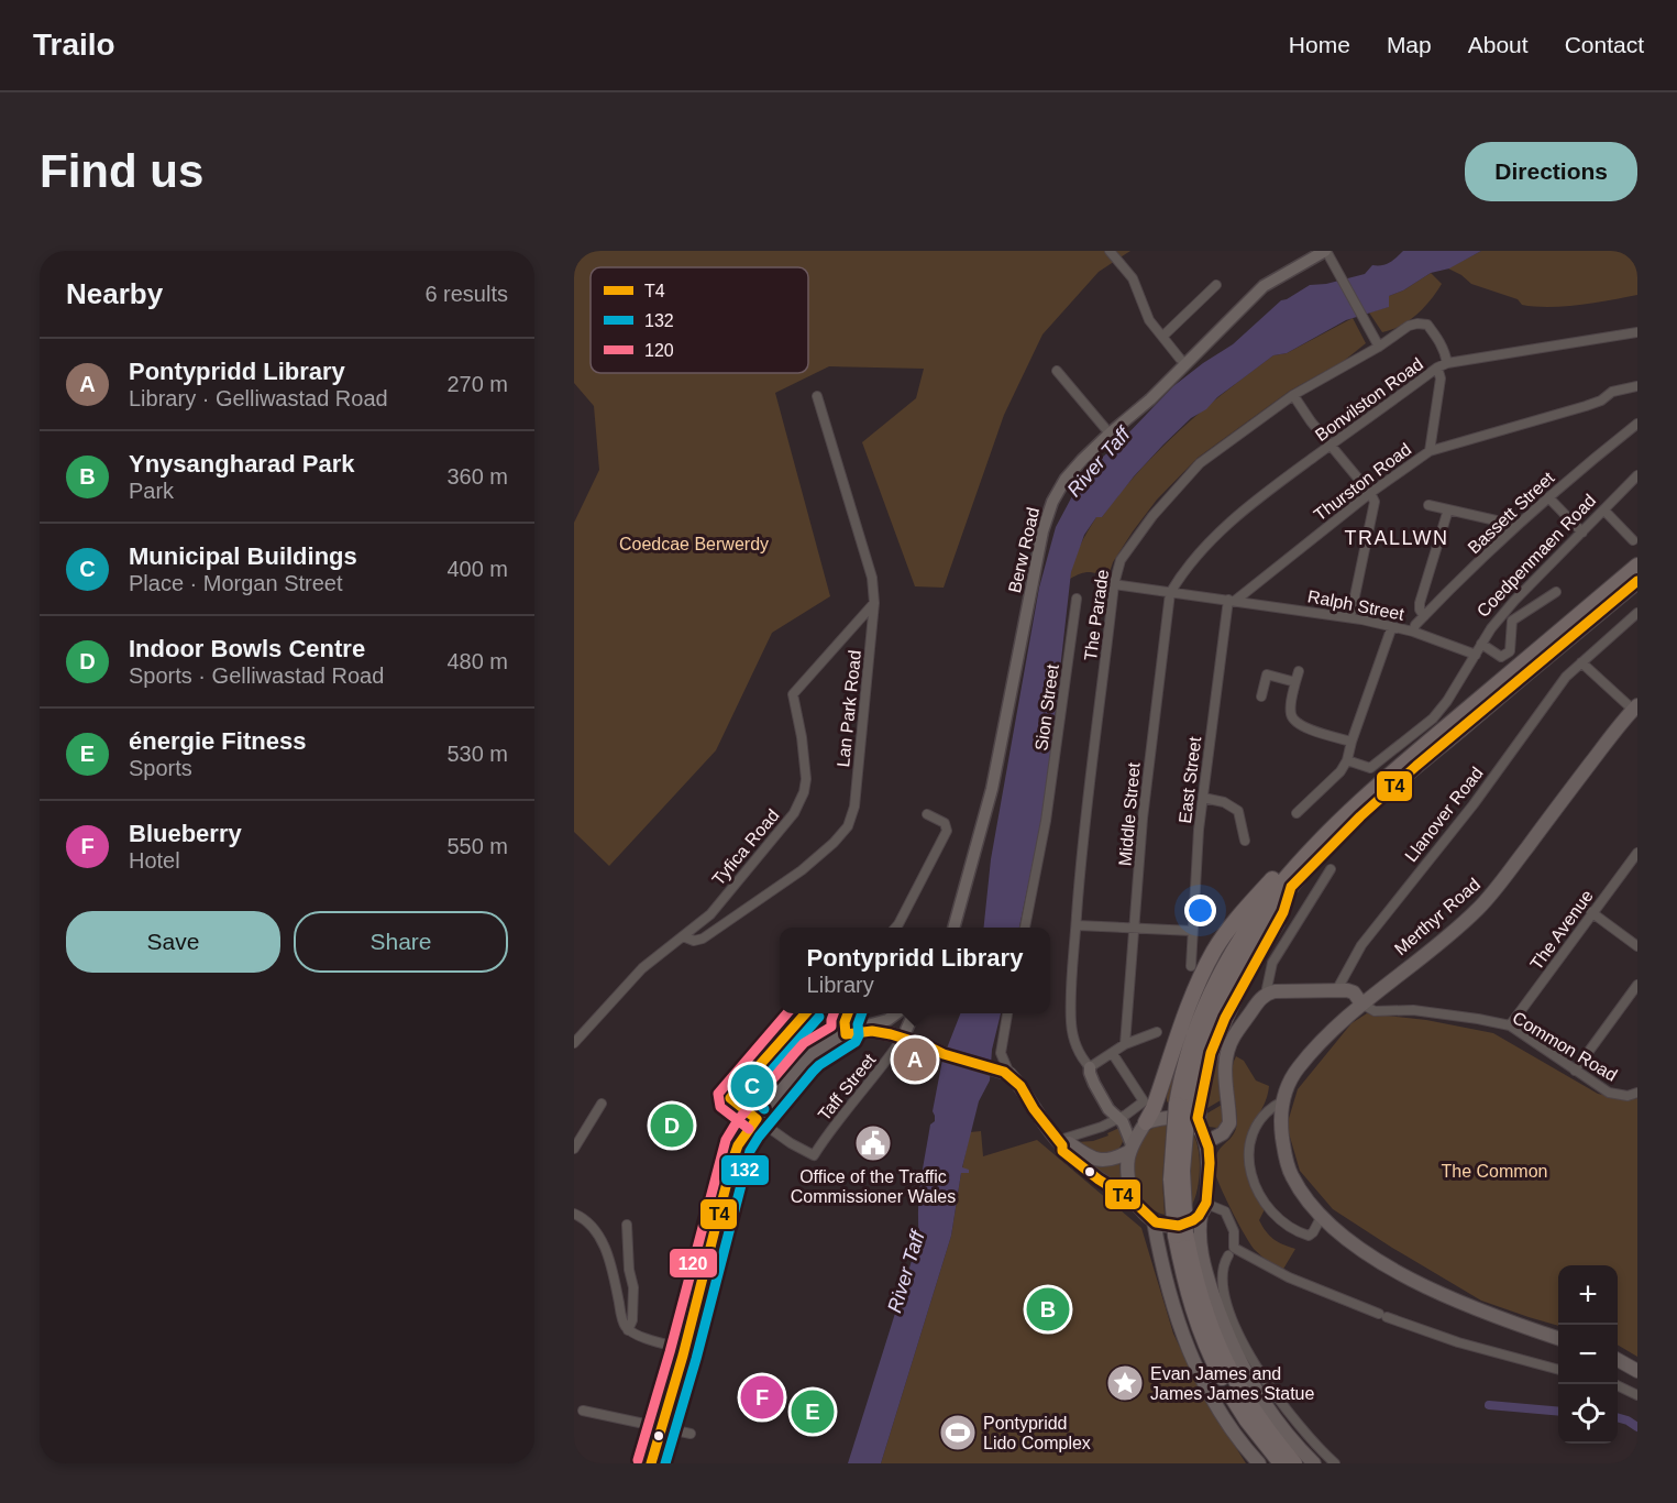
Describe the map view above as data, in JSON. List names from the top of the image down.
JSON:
{
  "streets": {
    "main road": ["Berw Road", "Merthyr Road"],
    "street": [
      "Bonvilston Road",
      "Thurston Road",
      "Bassett Street",
      "Coedpenmaen Road",
      "Ralph Street",
      "The Parade",
      "Sion Street",
      "Lan Park Road",
      "East Street",
      "Middle Street",
      "Llanover Road",
      "Tyfica Road",
      "The Avenue",
      "Common Road",
      "Taff Street"
    ]
  },
  "crossings": [
    ["Bonvilston Road", "Ralph Street"],
    ["Bonvilston Road", "The Parade"],
    ["Bonvilston Road", "Middle Street"],
    ["Thurston Road", "Ralph Street"],
    ["Thurston Road", "East Street"],
    ["Bassett Street", "Ralph Street"],
    ["Coedpenmaen Road", "Ralph Street"],
    ["Ralph Street", "The Parade"],
    ["Ralph Street", "East Street"],
    ["Ralph Street", "Middle Street"],
    ["Lan Park Road", "Tyfica Road"],
    ["Merthyr Road", "Common Road"],
    ["The Avenue", "Common Road"]
  ],
  "districts": ["TRALLWN"],
  "water": ["River Taff"],
  "parks": ["Coedcae Berwerdy", "The Common"],
  "places": {
    "public building": ["Office of the Traffic Commissioner Wales"],
    "place": ["Evan James and James James Statue"],
    "sports": ["Pontypridd Lido Complex"]
  },
  "lines": ["transit line T4", "transit line 132", "transit line 120"],
  "legend": ["T4", "132", "120"],
  "page": {
    "header": "Trailo",
    "nav": [
      "Home",
      "Map",
      "About",
      "Contact"
    ],
    "buttons": [
      "Directions",
      ["Save", "Share"]
    ],
    "title": "Find us",
    "heading": ["Nearby", "6 results"],
    "list": [
      {
        "mark": "A",
        "name": "Pontypridd Library",
        "note": "Library · Gelliwastad Road",
        "value": "270 m"
      },
      {
        "mark": "B",
        "name": "Ynysangharad Park",
        "note": "Park",
        "value": "360 m"
      },
      {
        "mark": "C",
        "name": "Municipal Buildings",
        "note": "Place · Morgan Street",
        "value": "400 m"
      },
      {
        "mark": "D",
        "name": "Indoor Bowls Centre",
        "note": "Sports · Gelliwastad Road",
        "value": "480 m"
      },
      {
        "mark": "E",
        "name": "énergie Fitness",
        "note": "Sports",
        "value": "530 m"
      },
      {
        "mark": "F",
        "name": "Blueberry",
        "note": "Hotel",
        "value": "550 m"
      }
    ],
    "popup": ["Pontypridd Library", "Library"],
    "pins": [
      "A",
      "C",
      "D",
      "B",
      "F",
      "E"
    ],
    "map_buttons": ["+", "−"]
  }
}
